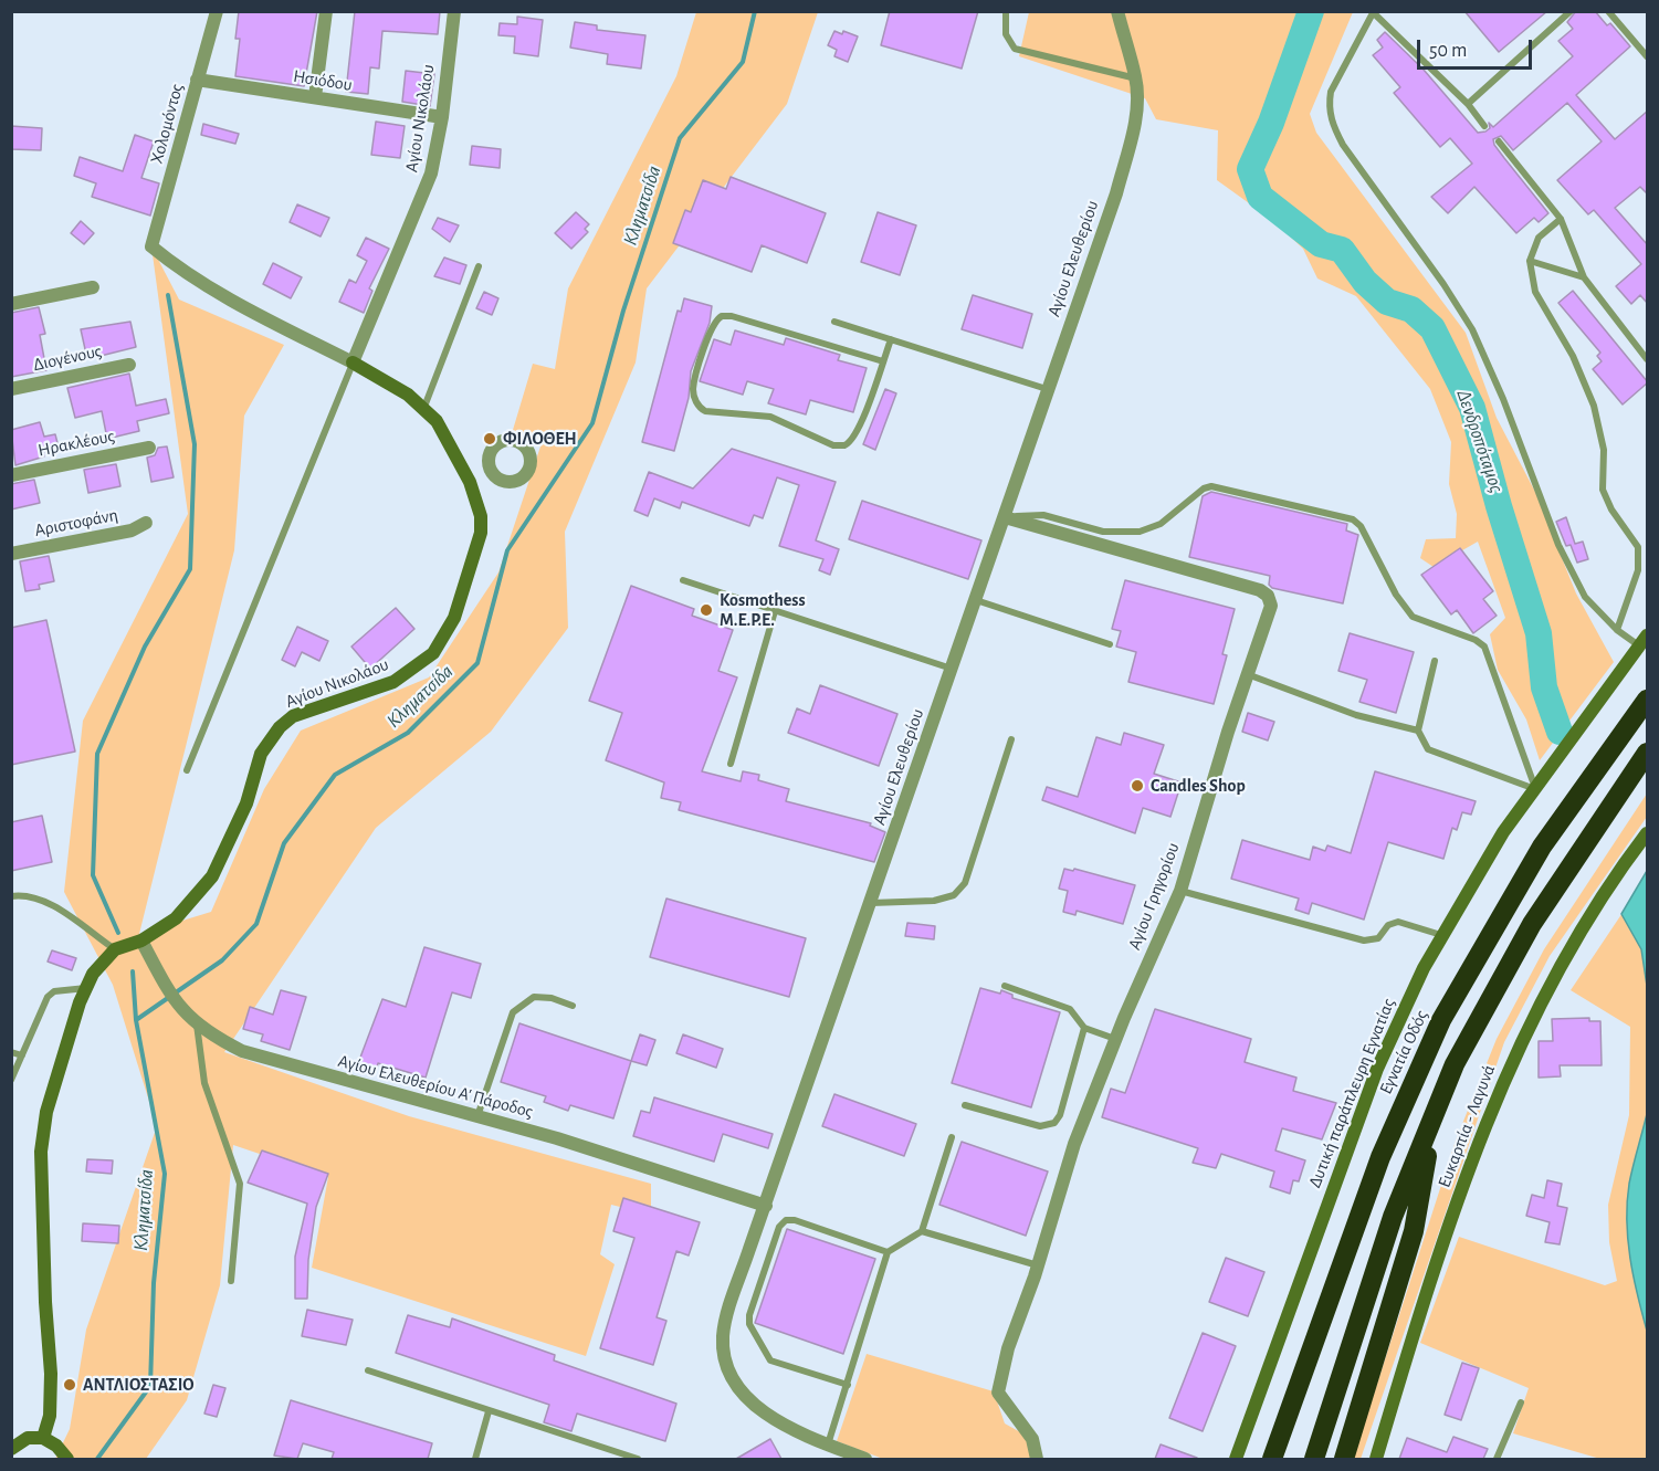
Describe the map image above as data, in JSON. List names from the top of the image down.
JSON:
{
  "streets": {
    "highway": ["Εγνατία Οδός"],
    "street": [
      "Ησιόδου",
      "Αγίου Νικολάου",
      "Χολομόντος",
      "Αγίου Ελευθερίου",
      "Διογένους",
      "Ηρακλέους",
      "Αριστοφάνη",
      "Αγίου Γρηγορίου",
      "Αγίου Ελευθερίου Α' Πάροδος",
      "Δυτική παράπλευρη Εγνατίας",
      "Ευκαρπία - Λαγυνά"
    ]
  },
  "crossings": [
    ["Ησιόδου", "Αγίου Νικολάου"],
    ["Ησιόδου", "Χολομόντος"],
    ["Αγίου Νικολάου", "Χολομόντος"],
    ["Αγίου Νικολάου", "Αγίου Ελευθερίου Α' Πάροδος"],
    ["Αγίου Ελευθερίου", "Αγίου Γρηγορίου"],
    ["Αγίου Ελευθερίου", "Αγίου Ελευθερίου Α' Πάροδος"]
  ],
  "water": ["Κληματσίδα", "Δενδροπόταμος"],
  "places": [
    "ΦΙΛΟΘΕΗ",
    "Kosmothess M.E.P.E.",
    "Candles Shop",
    "ΑΝΤΛΙΟΣΤΑΣΙΟ"
  ],
  "scale_bar": "50 m"
}
